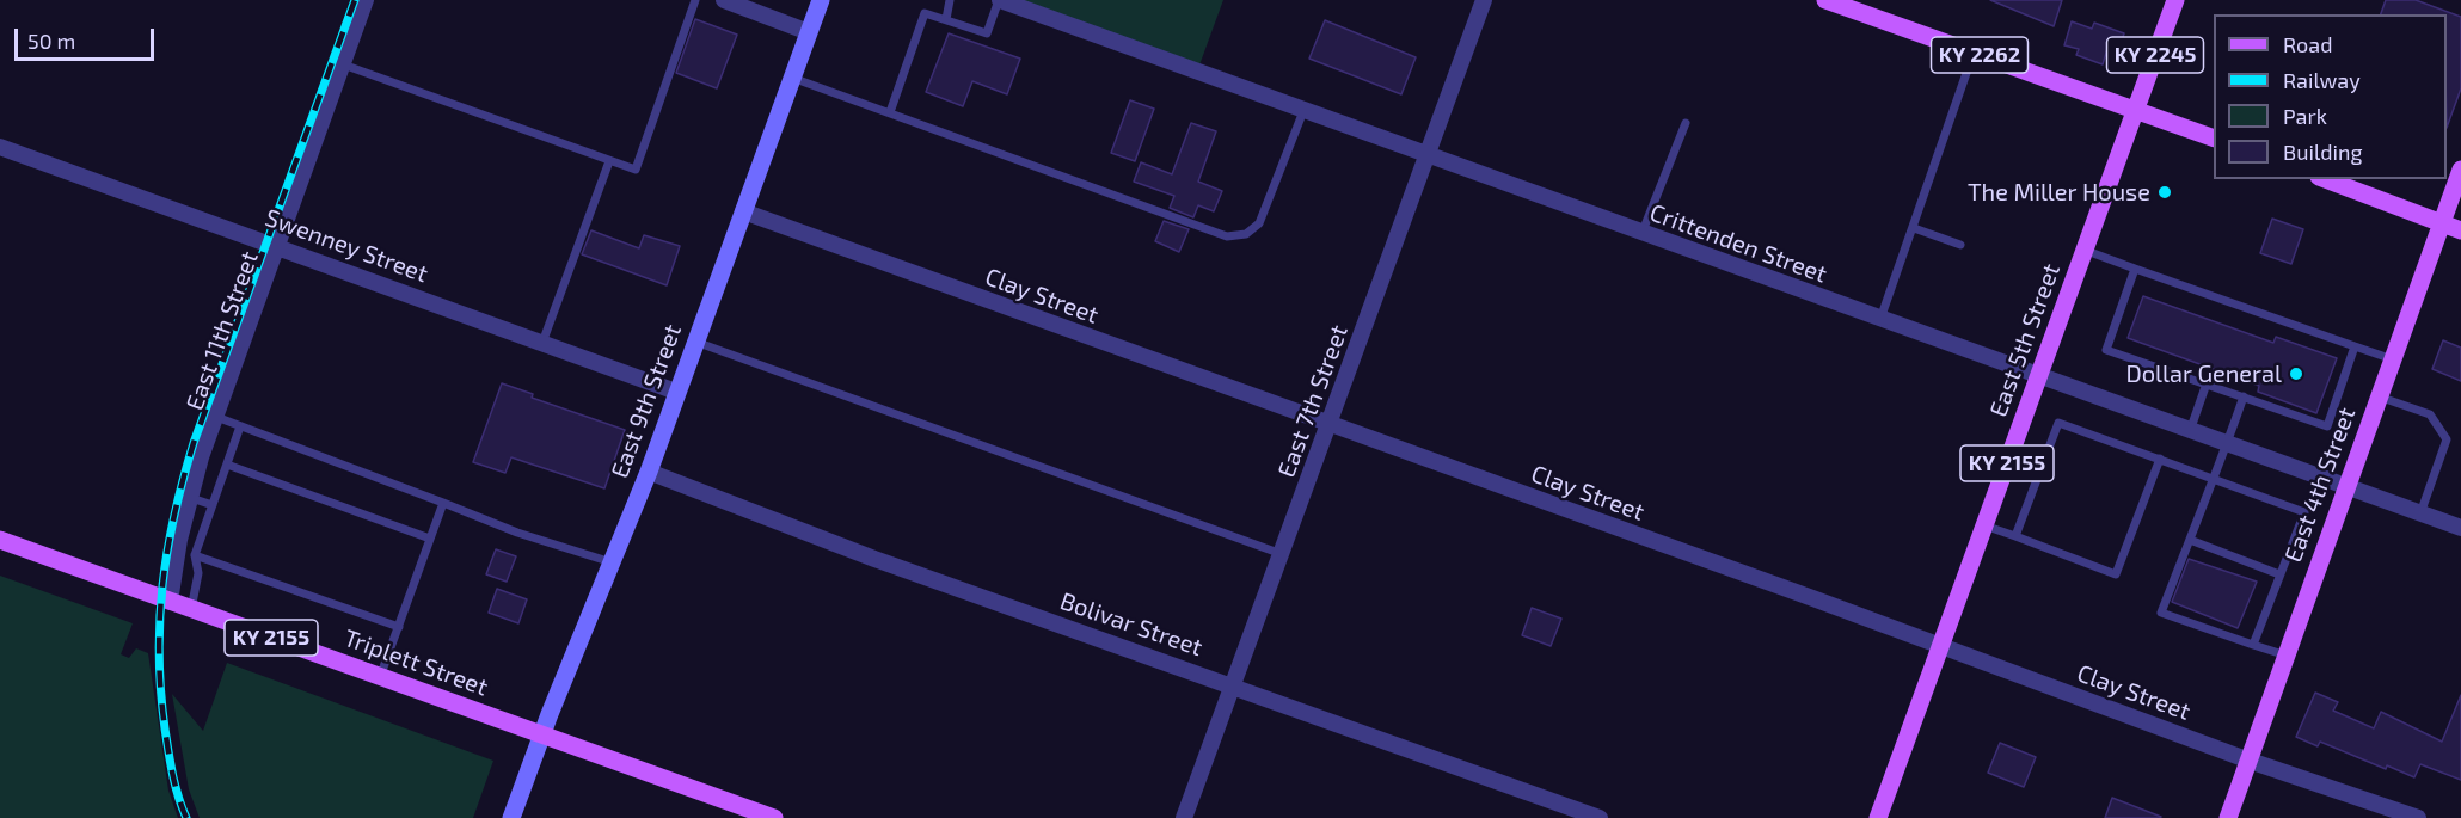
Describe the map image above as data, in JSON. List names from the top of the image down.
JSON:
{
  "streets": {
    "main road": [
      "KY 2262",
      "KY 2245",
      "East 5th Street",
      "KY 2155",
      "East 4th Street",
      "Triplett Street"
    ],
    "street": [
      "Crittenden Street",
      "Swenney Street",
      "Clay Street",
      "East 11th Street",
      "East 9th Street",
      "East 7th Street",
      "Bolivar Street"
    ]
  },
  "crossings": [
    ["KY 2262", "East 5th Street"],
    ["Crittenden Street", "East 5th Street"],
    ["Crittenden Street", "East 7th Street"],
    ["Crittenden Street", "East 4th Street"],
    ["Swenney Street", "East 11th Street"],
    ["Swenney Street", "East 9th Street"],
    ["Clay Street", "East 5th Street"],
    ["Clay Street", "East 9th Street"],
    ["Clay Street", "East 7th Street"],
    ["Clay Street", "East 4th Street"],
    ["East 11th Street", "Triplett Street"],
    ["East 9th Street", "Bolivar Street"],
    ["East 9th Street", "Triplett Street"],
    ["East 7th Street", "Bolivar Street"]
  ],
  "places": ["The Miller House", "Dollar General"],
  "legend": [
    "Road",
    "Railway",
    "Park",
    "Building"
  ],
  "scale_bar": "50 m"
}
